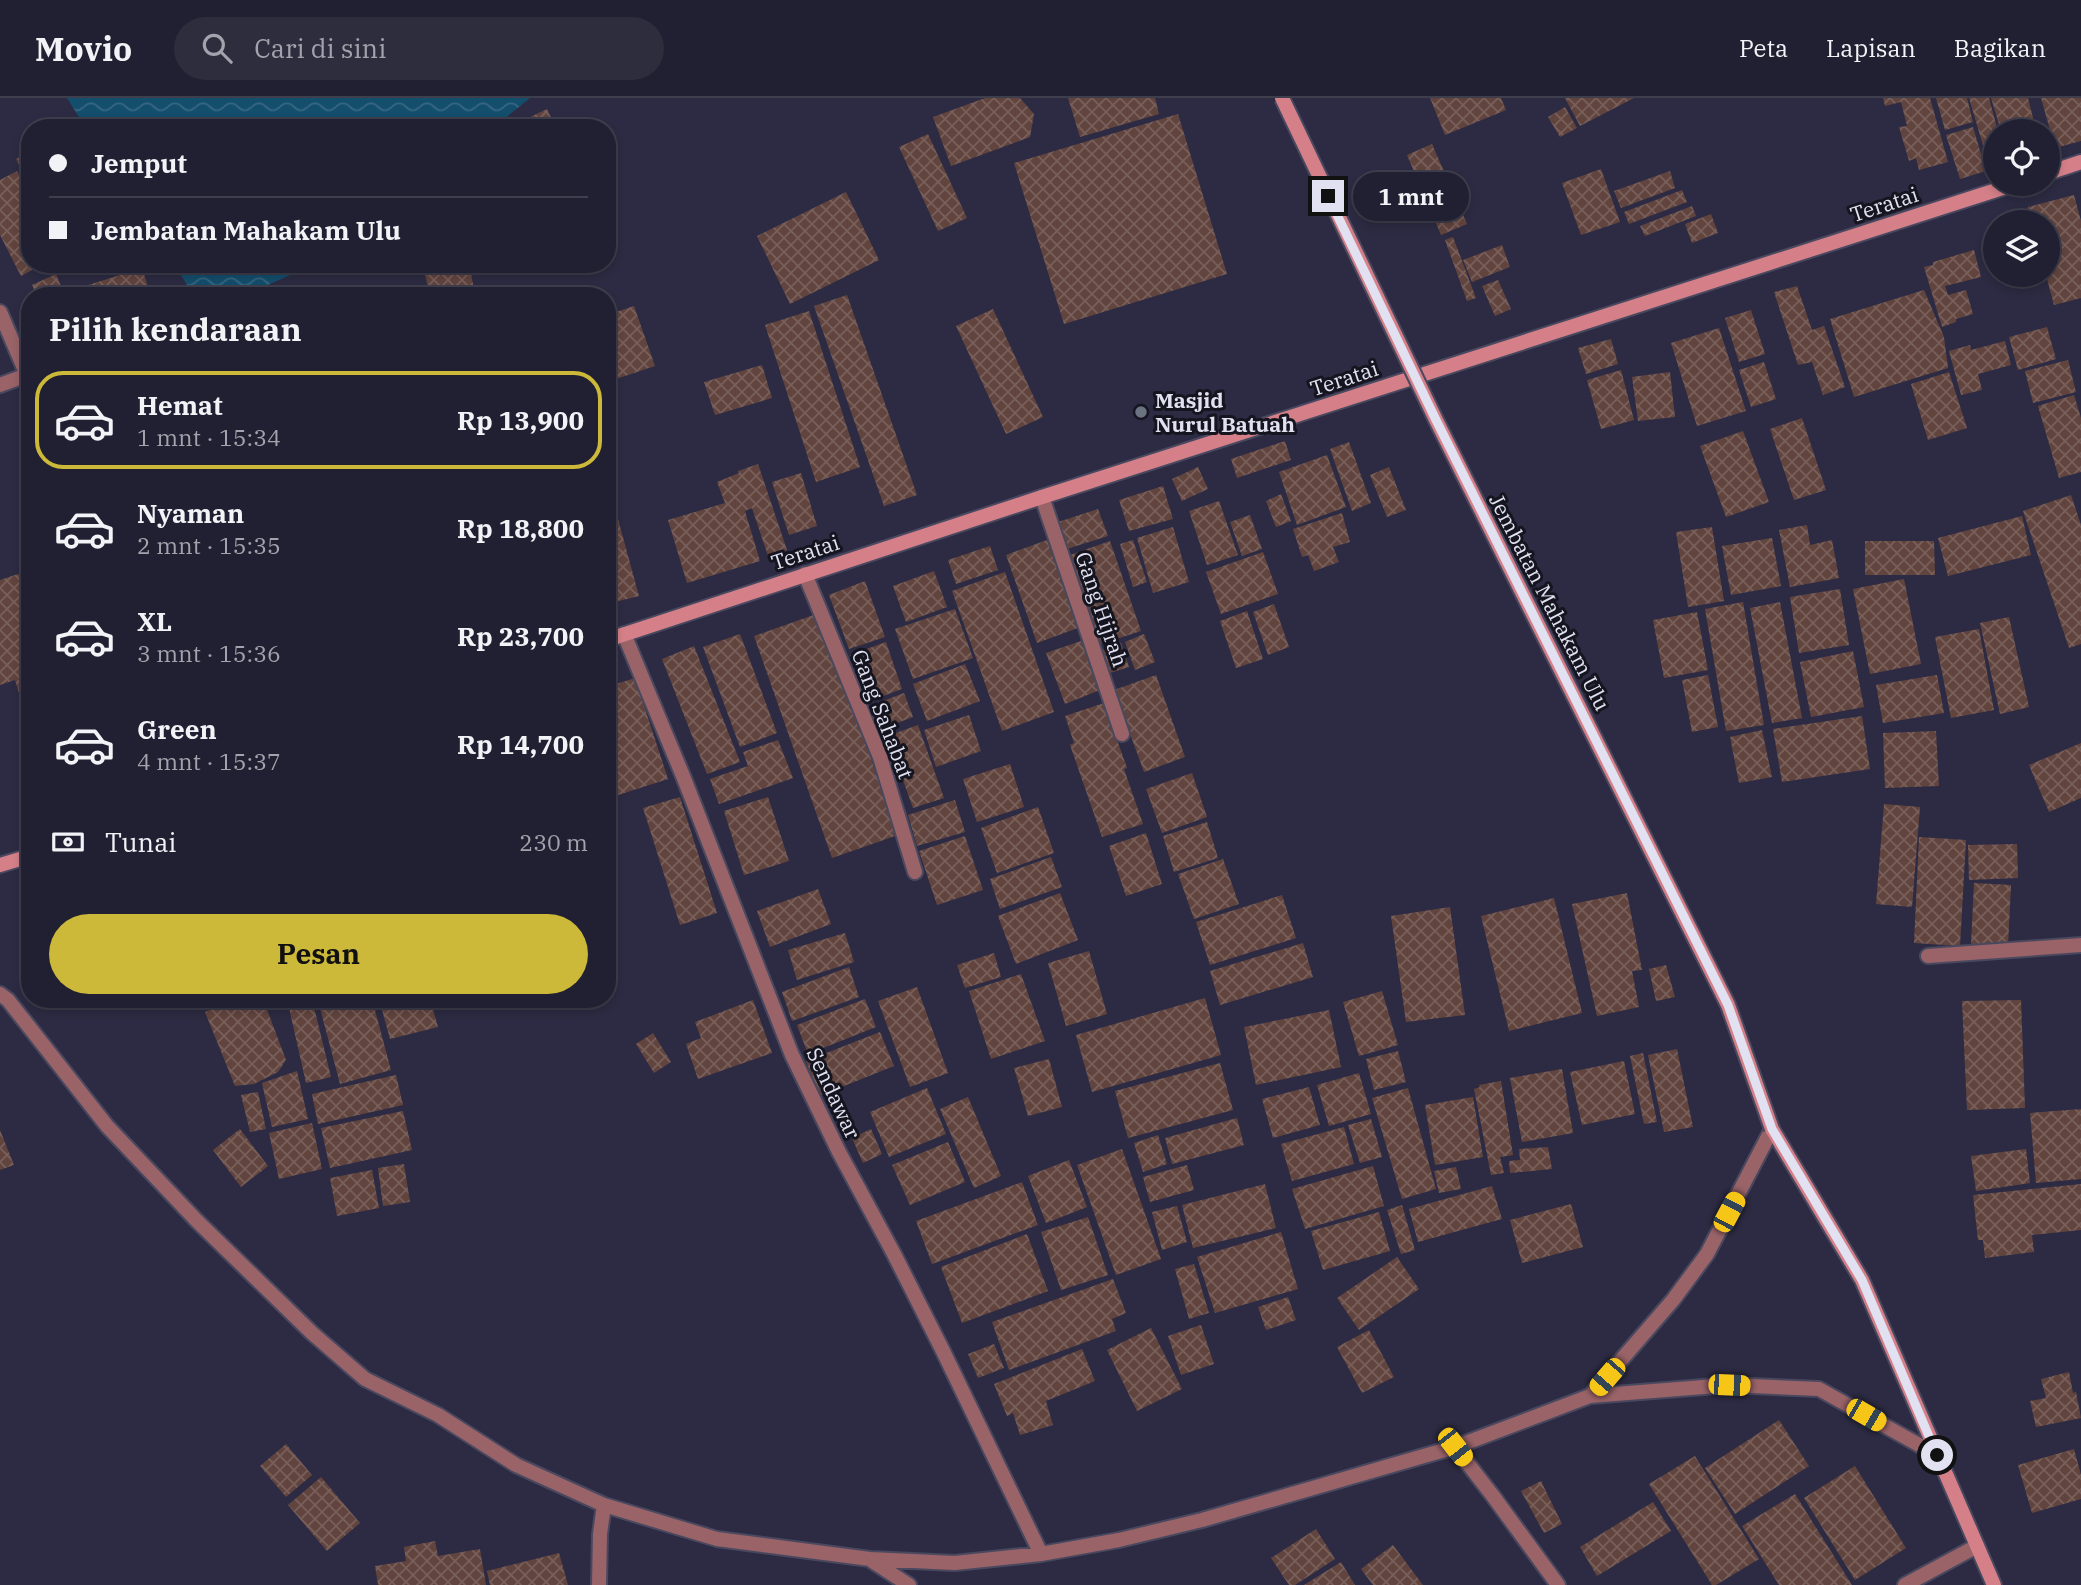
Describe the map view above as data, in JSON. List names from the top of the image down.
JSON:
{
  "streets": {
    "main road": ["Teratai", "Jembatan Mahakam Ulu"],
    "street": ["Gang Hijrah", "Gang Sahabat", "Sendawar"]
  },
  "crossings": [
    ["Teratai", "Gang Hijrah"],
    ["Teratai", "Gang Sahabat"],
    ["Teratai", "Sendawar"]
  ],
  "places": ["Masjid Nurul Batuah"],
  "page": {
    "header": "Movio",
    "search": "Cari di sini",
    "nav": ["Peta", "Lapisan", "Bagikan"],
    "banner": ["Jemput", "Jembatan Mahakam Ulu"],
    "bubble": "1 mnt",
    "heading": "Pilih kendaraan",
    "list": [
      {
        "name": "Hemat",
        "note": "1 mnt · 15:34",
        "value": "Rp 13,900"
      },
      {
        "name": "Nyaman",
        "note": "2 mnt · 15:35",
        "value": "Rp 18,800"
      },
      {
        "name": "XL",
        "note": "3 mnt · 15:36",
        "value": "Rp 23,700"
      },
      {
        "name": "Green",
        "note": "4 mnt · 15:37",
        "value": "Rp 14,700"
      }
    ],
    "pay": ["Tunai", "230 m"],
    "buttons": "Pesan"
  }
}
